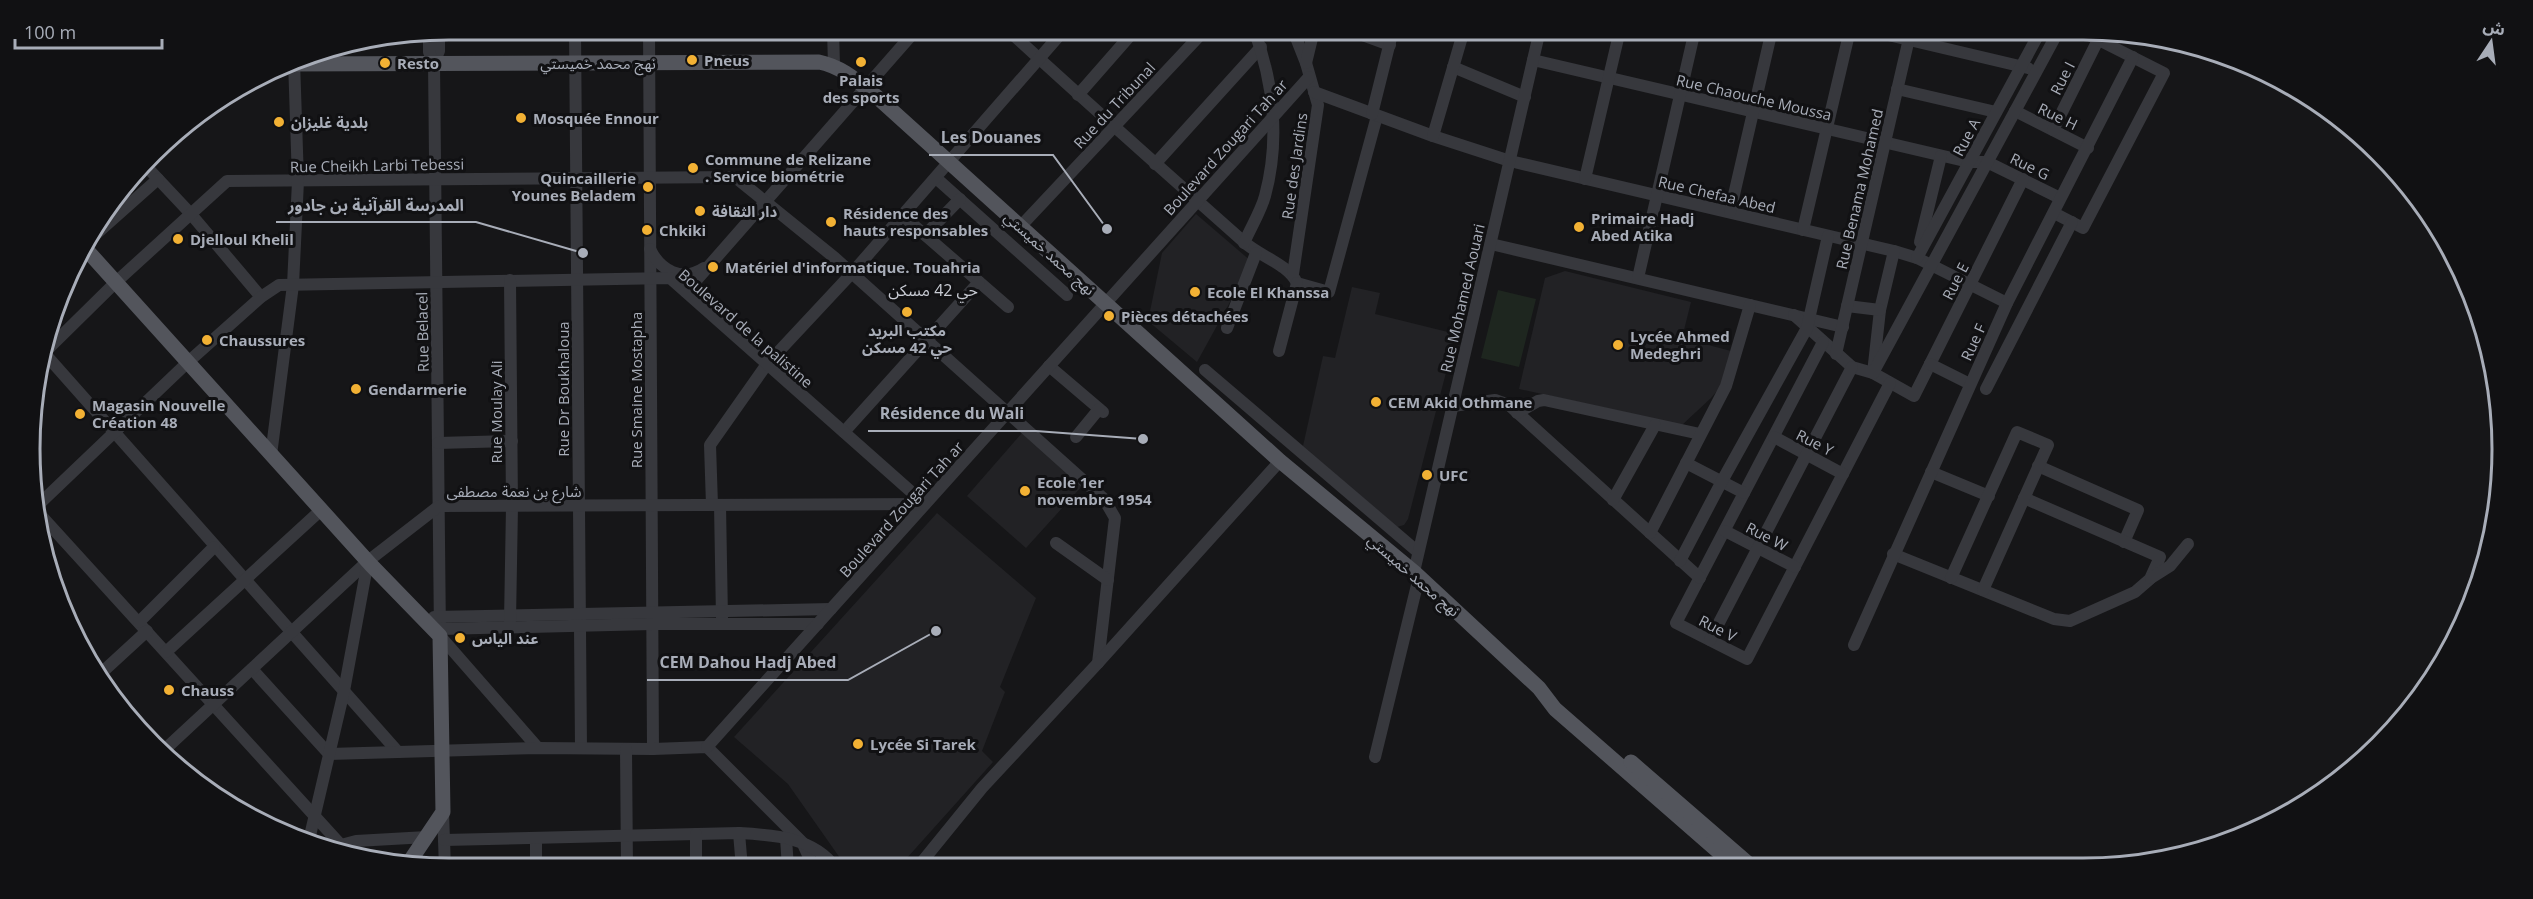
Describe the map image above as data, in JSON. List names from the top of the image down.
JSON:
{
  "streets": {
    "main road": ["نهج محمد خميستي"],
    "street": [
      "Rue I",
      "Rue Chaouche Moussa",
      "Rue du Tribunal",
      "Rue H",
      "Rue A",
      "Boulevard Zougari Tah ar",
      "Rue Cheikh Larbi Tebessi",
      "Rue des Jardins",
      "Rue G",
      "Rue Benama Mohamed",
      "Rue Chefaa Abed",
      "Rue E",
      "Rue Mohamed Aouari",
      "Boulevard de la palistine",
      "Rue Belacel",
      "Rue F",
      "Rue Dr Boukhaloua",
      "Rue Smaine Mostapha",
      "Rue Moulay Ali",
      "Rue Y",
      "شارع بن نعمة مصطفى",
      "Rue W",
      "Rue V"
    ]
  },
  "crossings": [
    ["نهج محمد خميستي", "Rue du Tribunal"],
    ["نهج محمد خميستي", "Boulevard Zougari Tah ar"],
    ["نهج محمد خميستي", "Rue Mohamed Aouari"],
    ["نهج محمد خميستي", "Rue Belacel"],
    ["نهج محمد خميستي", "Rue Dr Boukhaloua"],
    ["نهج محمد خميستي", "Rue Smaine Mostapha"],
    ["Rue I", "Rue H"],
    ["Rue Chaouche Moussa", "Rue A"],
    ["Rue Chaouche Moussa", "Rue G"],
    ["Rue Chaouche Moussa", "Rue Benama Mohamed"],
    ["Rue Chaouche Moussa", "Rue Mohamed Aouari"],
    ["Rue H", "Rue A"],
    ["Rue H", "Rue Benama Mohamed"],
    ["Rue H", "Rue F"],
    ["Rue A", "Rue Chefaa Abed"],
    ["Boulevard Zougari Tah ar", "Rue Cheikh Larbi Tebessi"],
    ["Boulevard Zougari Tah ar", "Rue des Jardins"],
    ["Boulevard Zougari Tah ar", "Boulevard de la palistine"],
    ["Boulevard Zougari Tah ar", "شارع بن نعمة مصطفى"],
    ["Rue Cheikh Larbi Tebessi", "Rue Belacel"],
    ["Rue Cheikh Larbi Tebessi", "Rue Dr Boukhaloua"],
    ["Rue Cheikh Larbi Tebessi", "Rue Smaine Mostapha"],
    ["Rue des Jardins", "Rue Chefaa Abed"],
    ["Rue G", "Rue E"],
    ["Rue G", "Rue F"],
    ["Rue Benama Mohamed", "Rue Chefaa Abed"],
    ["Rue Chefaa Abed", "Rue E"],
    ["Rue Chefaa Abed", "Rue Mohamed Aouari"],
    ["Rue Chefaa Abed", "Rue F"],
    ["Boulevard de la palistine", "Rue Belacel"],
    ["Boulevard de la palistine", "Rue Dr Boukhaloua"],
    ["Boulevard de la palistine", "Rue Smaine Mostapha"],
    ["Boulevard de la palistine", "Rue Moulay Ali"],
    ["Boulevard de la palistine", "شارع بن نعمة مصطفى"],
    ["Rue Belacel", "شارع بن نعمة مصطفى"],
    ["Rue Dr Boukhaloua", "شارع بن نعمة مصطفى"],
    ["Rue Smaine Mostapha", "شارع بن نعمة مصطفى"],
    ["Rue Moulay Ali", "شارع بن نعمة مصطفى"],
    ["Rue W", "Rue V"]
  ],
  "districts": ["حي 42 مسكن"],
  "places": [
    "Pneus",
    "Palais des sports",
    "Resto",
    "Mosquée Ennour",
    "بلدية غليزان",
    "Commune de Relizane . Service biométrie",
    "Quincaillerie Younes Beladem",
    "دار الثقافة",
    "Résidence des hauts responsables",
    "Primaire Hadj Abed Atika",
    "Les Douanes",
    "Chkiki",
    "Djelloul Khelil",
    "المدرسة القرآنية بن جادور",
    "Matériel d'informatique. Touahria",
    "Ecole El Khanssa",
    "مكتب البريد حي 42 مسكن",
    "Pièces détachées",
    "Chaussures",
    "Lycée Ahmed Medeghri",
    "Gendarmerie",
    "CEM Akid Othmane",
    "Magasin Nouvelle Création 48",
    "Résidence du Wali",
    "UFC",
    "Ecole 1er novembre 1954",
    "CEM Dahou Hadj Abed",
    "عند الياس",
    "Chauss",
    "Lycée Si Tarek"
  ],
  "scale_bar": "100 m",
  "north": "top"
}
